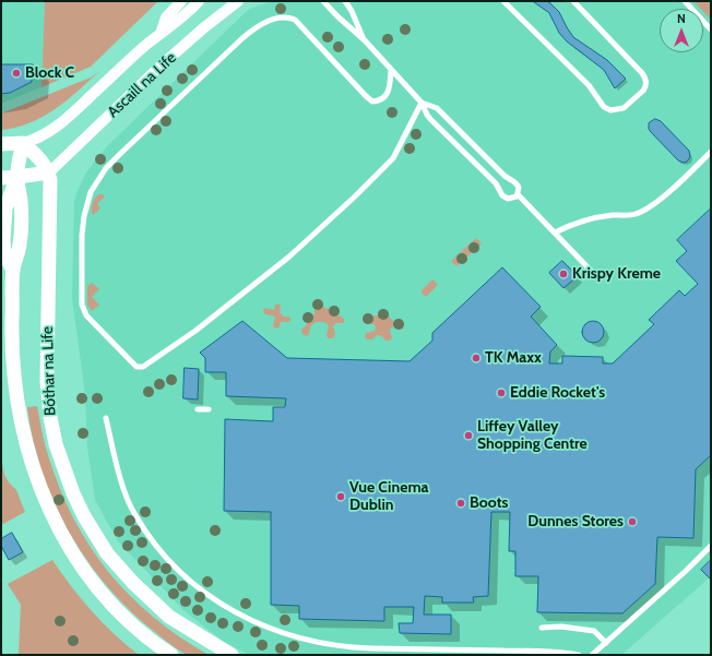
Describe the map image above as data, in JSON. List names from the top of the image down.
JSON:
{
  "streets": {
    "street": ["Ascaill na Life", "Bóthar na Life"]
  },
  "crossings": [
    ["Ascaill na Life", "Bóthar na Life"]
  ],
  "places": [
    "Block C",
    "Krispy Kreme",
    "TK Maxx",
    "Eddie Rocket's",
    "Liffey Valley Shopping Centre",
    "Vue Cinema Dublin",
    "Boots",
    "Dunnes Stores"
  ],
  "north": "top"
}
